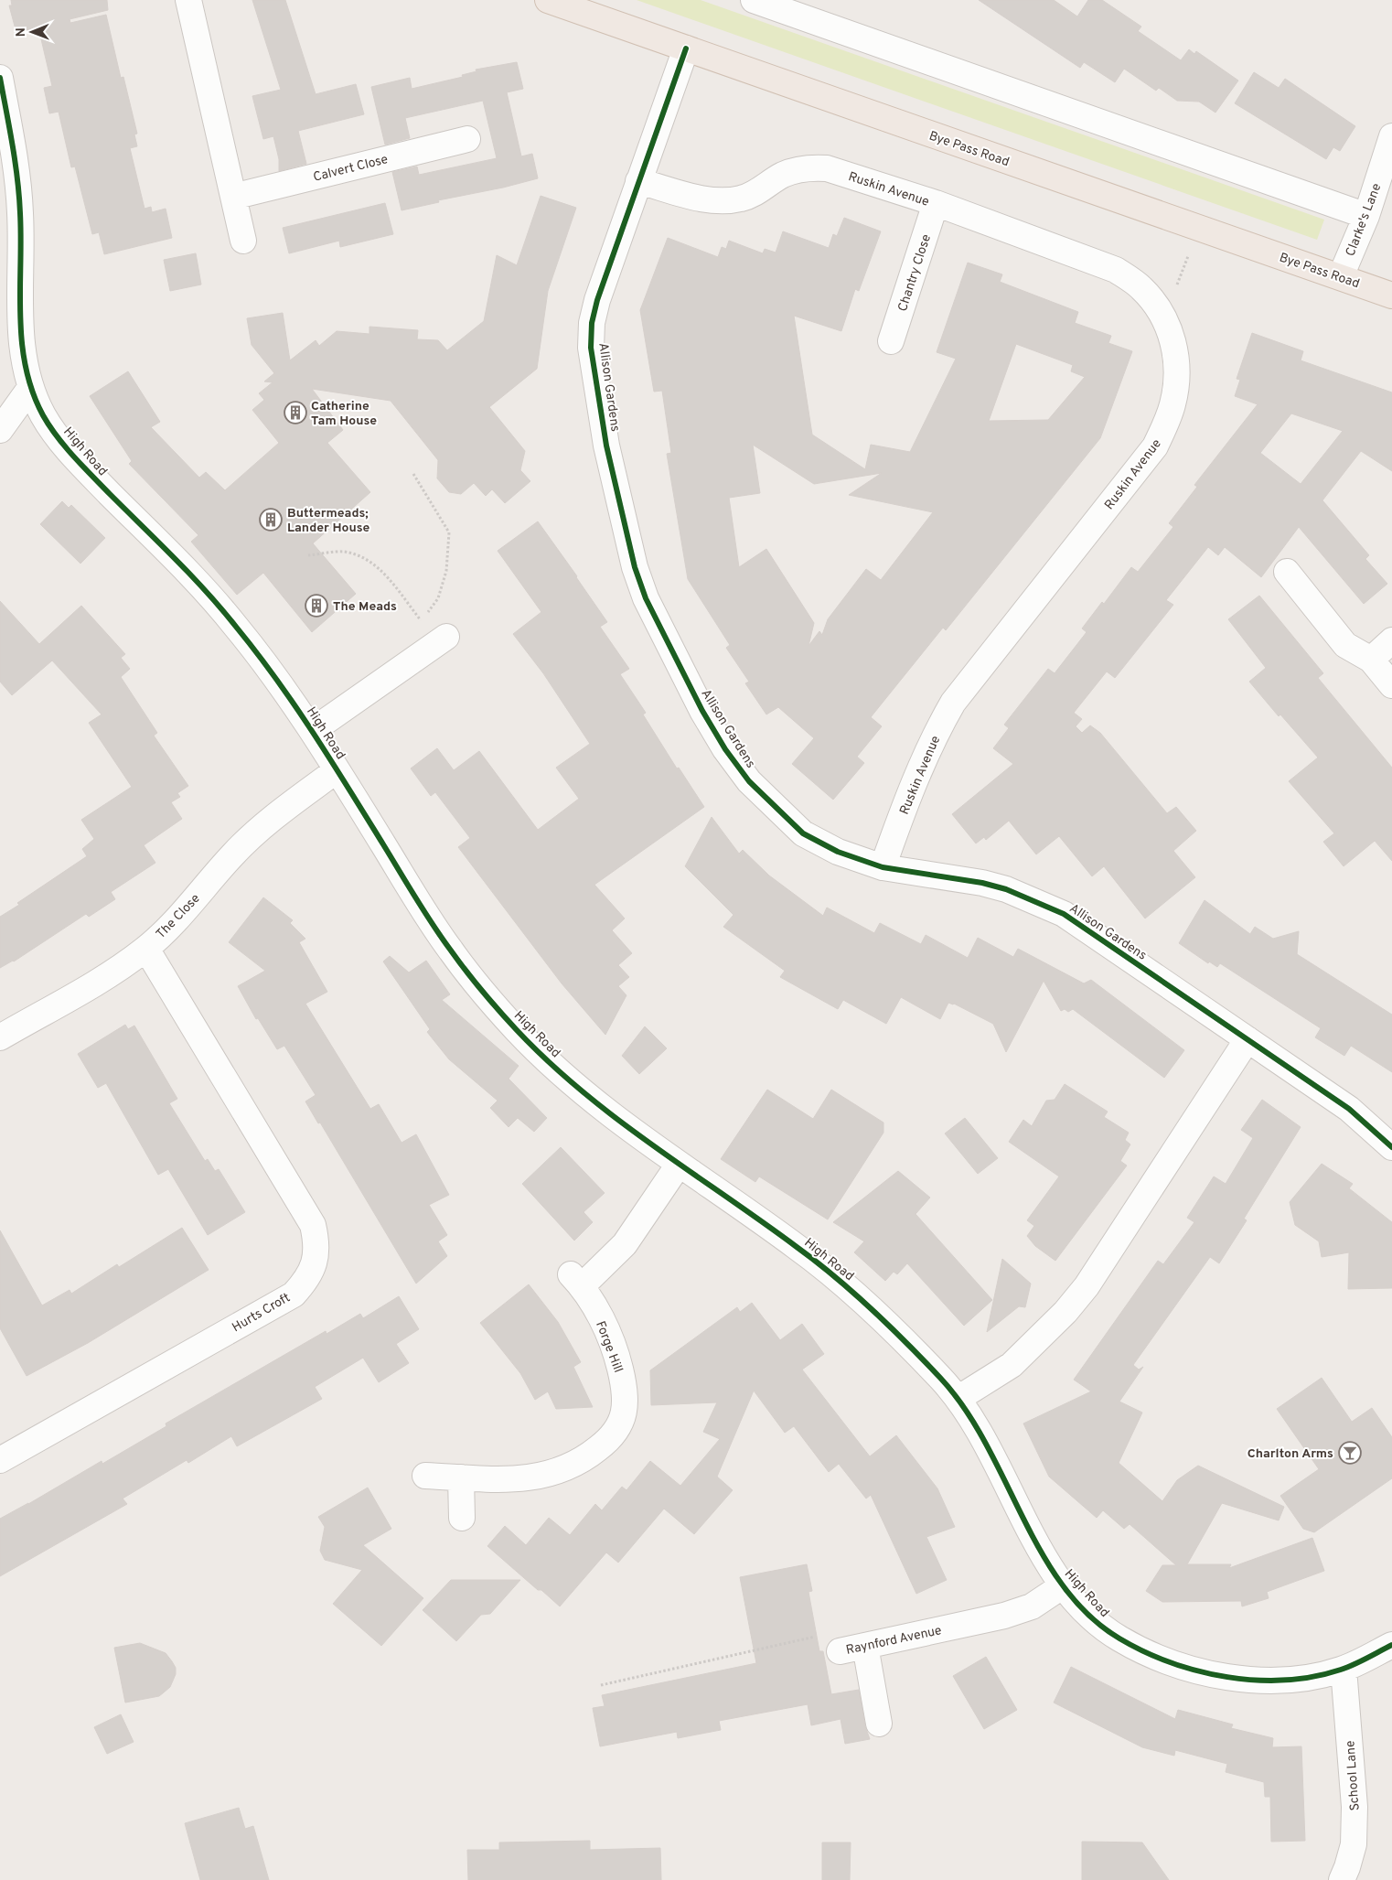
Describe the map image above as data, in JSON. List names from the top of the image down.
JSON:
{
  "streets": {
    "main road": ["Bye Pass Road"],
    "street": [
      "Calvert Close",
      "Ruskin Avenue",
      "Clarke's Lane",
      "Chantry Close",
      "Allison Gardens",
      "High Road",
      "The Close",
      "Hurts Croft",
      "Forge Hill",
      "Raynford Avenue",
      "School Lane"
    ]
  },
  "crossings": [
    ["Bye Pass Road", "Clarke's Lane"],
    ["Bye Pass Road", "Allison Gardens"],
    ["Ruskin Avenue", "Chantry Close"],
    ["Ruskin Avenue", "Allison Gardens"],
    ["High Road", "The Close"],
    ["High Road", "Forge Hill"],
    ["High Road", "Raynford Avenue"],
    ["High Road", "School Lane"],
    ["The Close", "Hurts Croft"]
  ],
  "places": {
    "building": ["Catherine Tam House", "Buttermeads; Lander House", "The Meads"],
    "bar": ["Charlton Arms"]
  },
  "north": "left"
}
